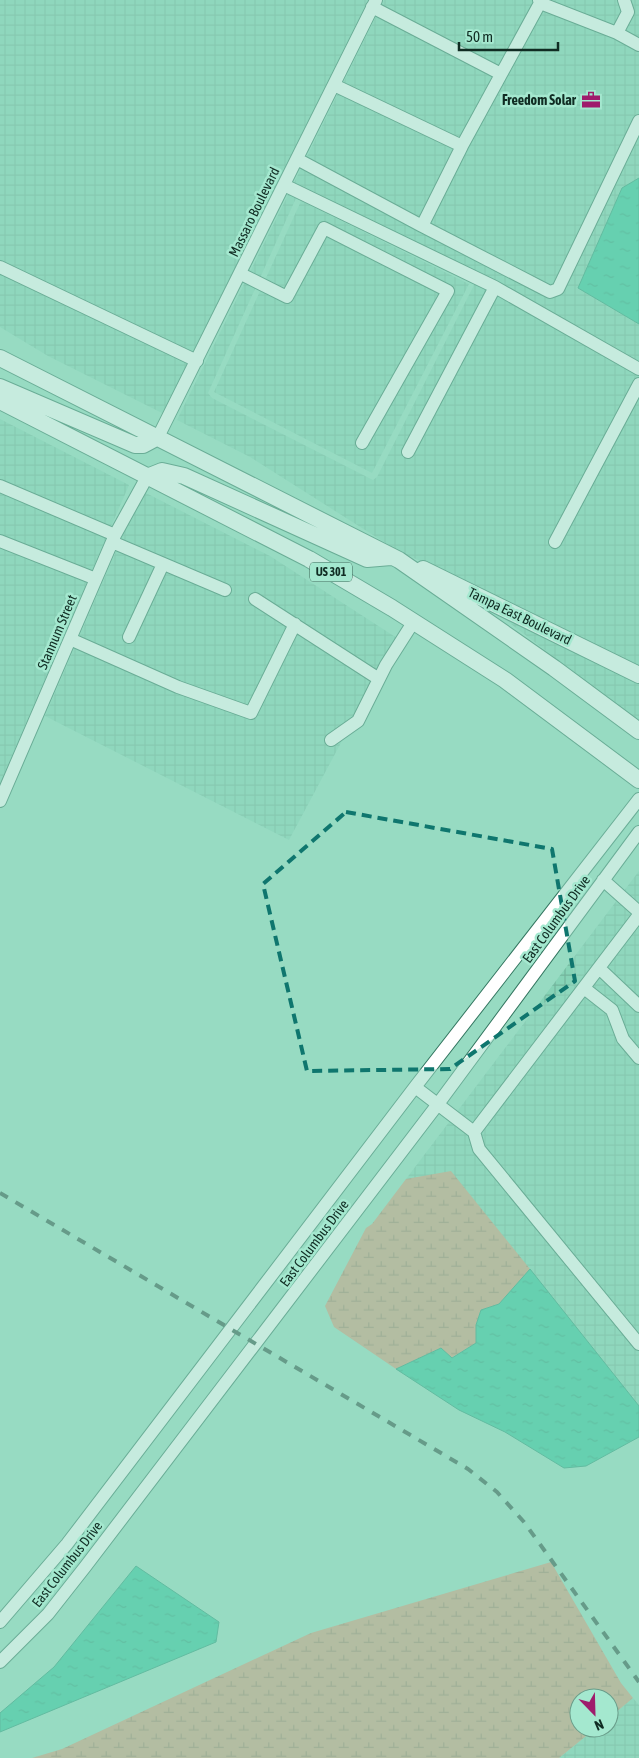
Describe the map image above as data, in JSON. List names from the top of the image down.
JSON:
{
  "streets": {
    "main road": ["US 301", "Tampa East Boulevard"],
    "street": ["Massaro Boulevard", "Stannum Street", "East Columbus Drive"]
  },
  "crossings": [
    ["US 301", "Stannum Street"]
  ],
  "places": {
    "office": ["Freedom Solar"]
  },
  "scale_bar": "50 m",
  "north": "bottom right"
}
